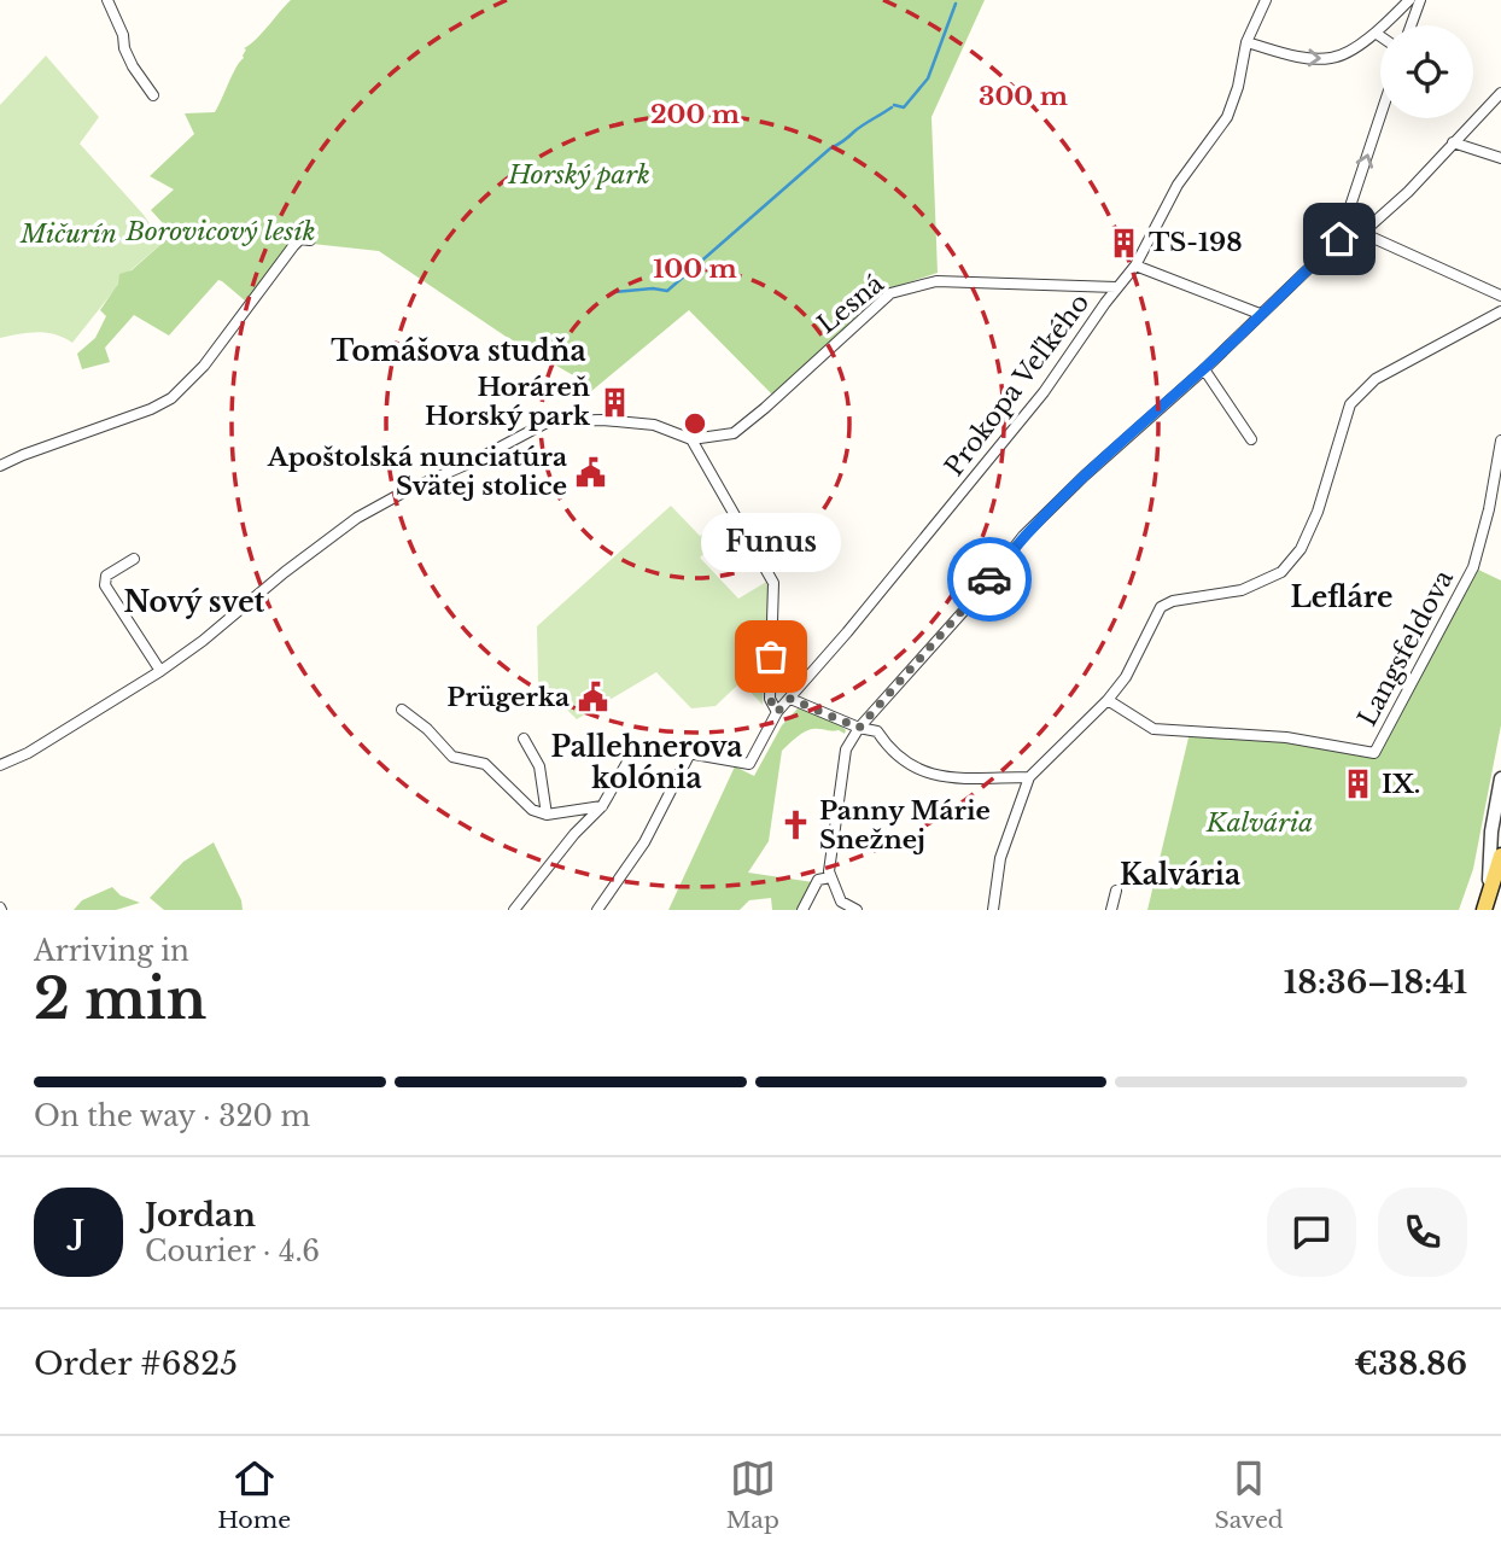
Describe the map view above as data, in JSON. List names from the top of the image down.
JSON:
{
  "streets": {
    "street": ["Lesná", "Prokopa Veľkého", "Langsfeldova"]
  },
  "crossings": [
    ["Lesná", "Prokopa Veľkého"]
  ],
  "districts": [
    "Tomášova studňa",
    "Lefláre",
    "Nový svet",
    "Pallehnerova kolónia",
    "Kalvária"
  ],
  "parks": [
    "Horský park",
    "Borovicový lesík",
    "Mičurín",
    "Kalvária"
  ],
  "places": {
    "building": ["TS-198", "Horáreň Horský park", "IX."],
    "public building": ["Apoštolská nunciatúra Svätej stolice", "Prügerka"],
    "other": ["Funus"],
    "church": ["Panny Márie Snežnej"]
  },
  "page": {
    "bubble": "Funus",
    "heading": ["2 min", "Arriving in", "18:36–18:41"],
    "panel": [
      "Jordan",
      "Courier · 4.6",
      "Order #6825",
      "€38.86"
    ],
    "bar": "On the way · 320 m",
    "round": "J",
    "tabs": ["Home", "Map", "Saved"]
  },
  "rings": ["300 m", "200 m", "100 m"]
}
